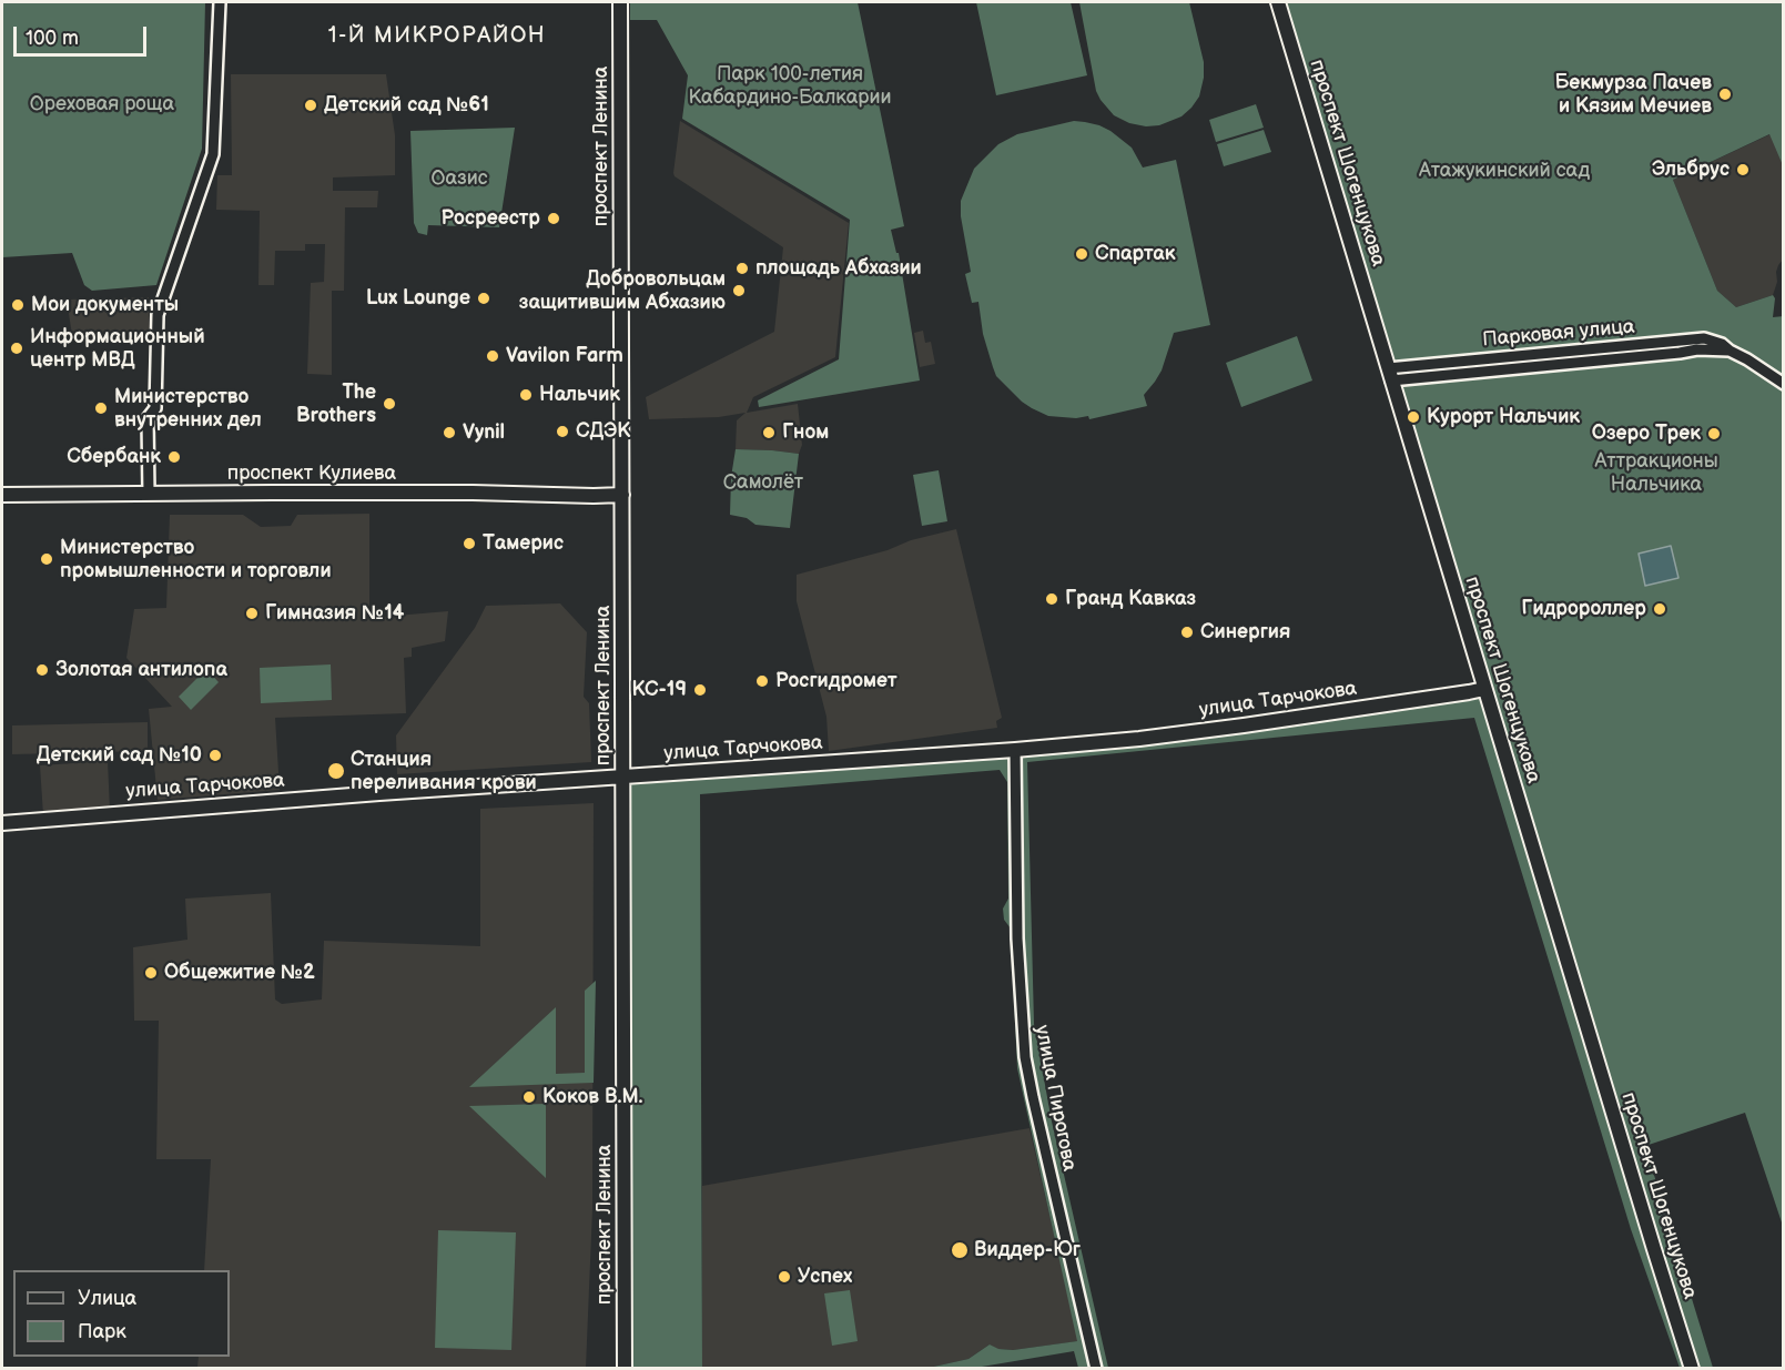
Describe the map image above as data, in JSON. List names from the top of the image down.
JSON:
{
  "streets": {
    "street": [
      "проспект Ленина",
      "проспект Шогенцукова",
      "Парковая улица",
      "проспект Кулиева",
      "улица Тарчокова",
      "улица Пирогова"
    ]
  },
  "crossings": [
    ["проспект Ленина", "проспект Кулиева"],
    ["проспект Ленина", "улица Тарчокова"],
    ["проспект Шогенцукова", "Парковая улица"],
    ["проспект Шогенцукова", "улица Тарчокова"],
    ["улица Тарчокова", "улица Пирогова"]
  ],
  "districts": ["1-Й МИКРОРАЙОН"],
  "parks": [
    "Парк 100-летия Кабардино-Балкарии",
    "Ореховая роща",
    "Атажукинский сад",
    "Оазис",
    "Аттракционы Нальчика",
    "Самолёт"
  ],
  "places": [
    "Бекмурза Пачев и Кязим Мечиев",
    "Детский сад №61",
    "Эльбрус",
    "Росреестр",
    "Спартак",
    "площадь Абхазии",
    "Добровольцам защитившим Абхазию",
    "Lux Lounge",
    "Мои документы",
    "Информационный центр МВД",
    "Vavilon Farm",
    "Нальчик",
    "The Brothers",
    "Министерство внутренних дел",
    "Курорт Нальчик",
    "СДЭК",
    "Vynil",
    "Гном",
    "Озеро Трек",
    "Сбербанк",
    "Тамерис",
    "Министерство промышленности и торговли",
    "Гранд Кавказ",
    "Гидророллер",
    "Гимназия №14",
    "Синергия",
    "Золотая антилопа",
    "Росгидромет",
    "КС-19",
    "Детский сад №10",
    "Станция переливания крови",
    "Общежитие №2",
    "Коков В.М.",
    "Виддер-Юг",
    "Успех"
  ],
  "legend": ["Улица", "Парк"],
  "scale_bar": "100 m"
}
